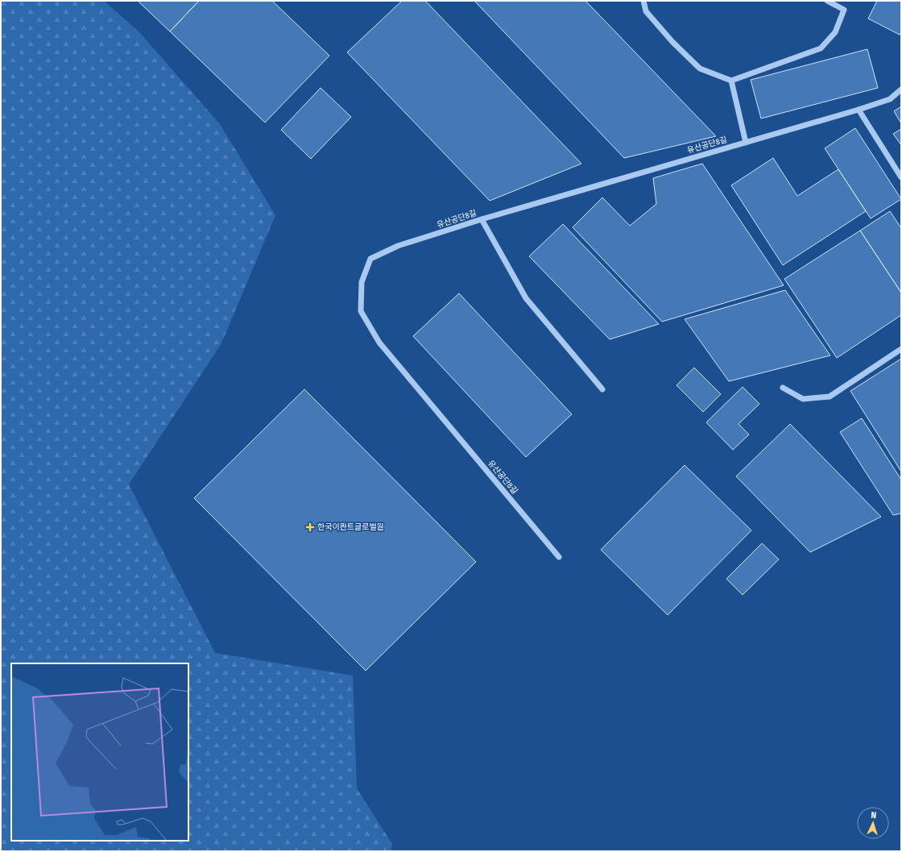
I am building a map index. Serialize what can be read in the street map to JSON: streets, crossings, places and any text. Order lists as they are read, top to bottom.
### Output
{
  "streets": {
    "lane": ["유산공단8길"]
  },
  "places": {
    "health": ["한국이콴트글로벌원"]
  },
  "north": "top"
}
